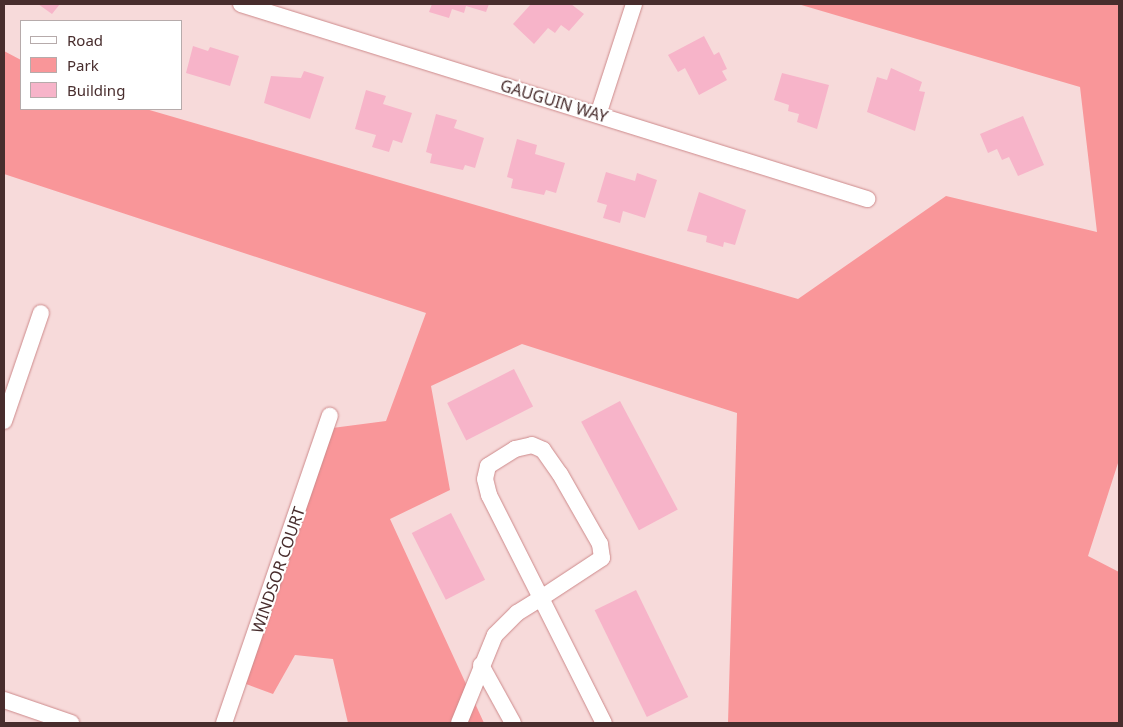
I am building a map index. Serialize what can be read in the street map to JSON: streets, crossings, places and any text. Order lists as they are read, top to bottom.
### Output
{
  "streets": {
    "street": ["GAUGUIN WAY", "WINDSOR COURT"]
  },
  "legend": ["Road", "Park", "Building"]
}
